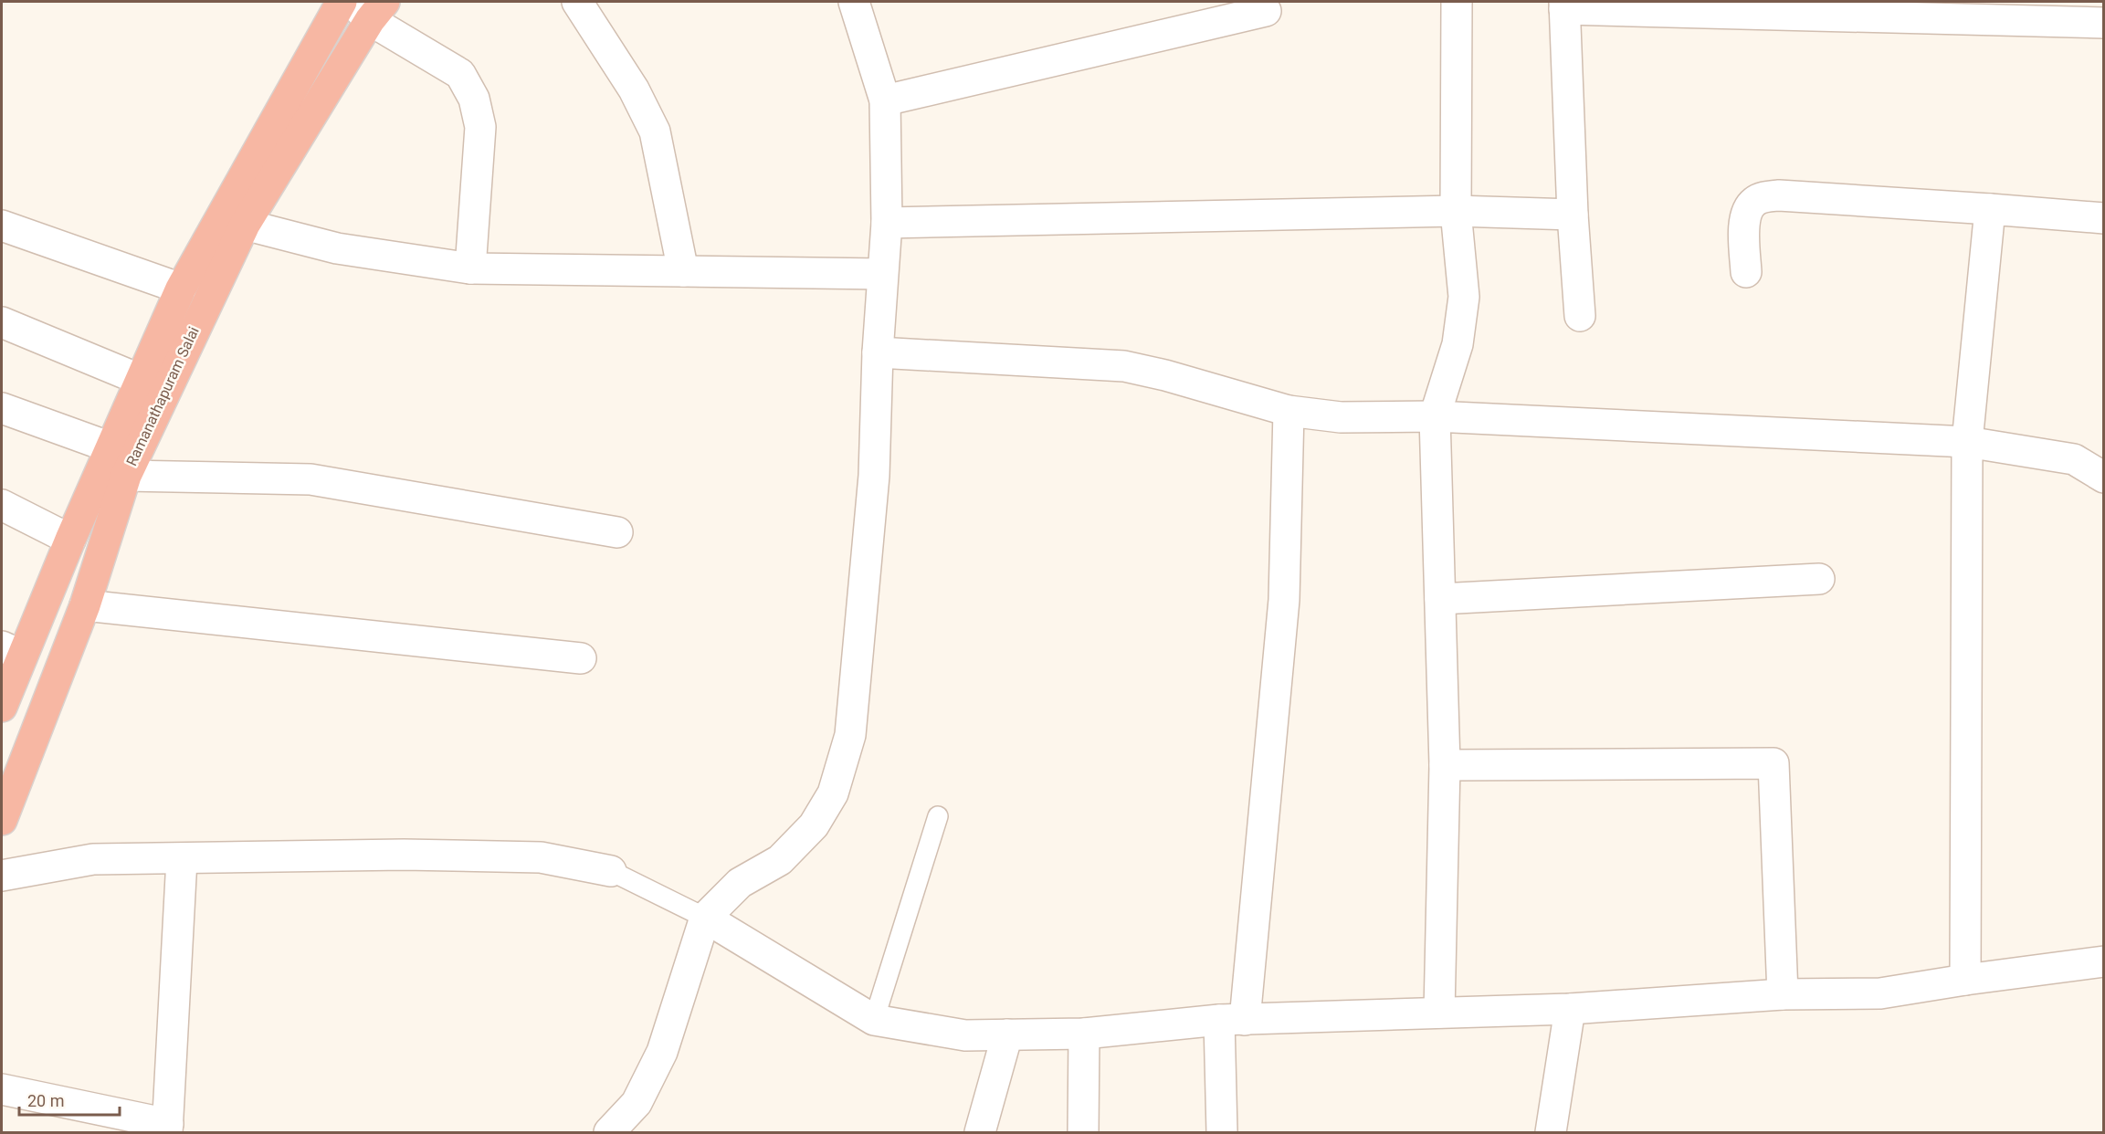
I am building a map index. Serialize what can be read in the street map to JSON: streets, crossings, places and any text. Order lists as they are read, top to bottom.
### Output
{
  "streets": {
    "highway": ["Ramanathapuram Salai"]
  },
  "scale_bar": "20 m"
}
